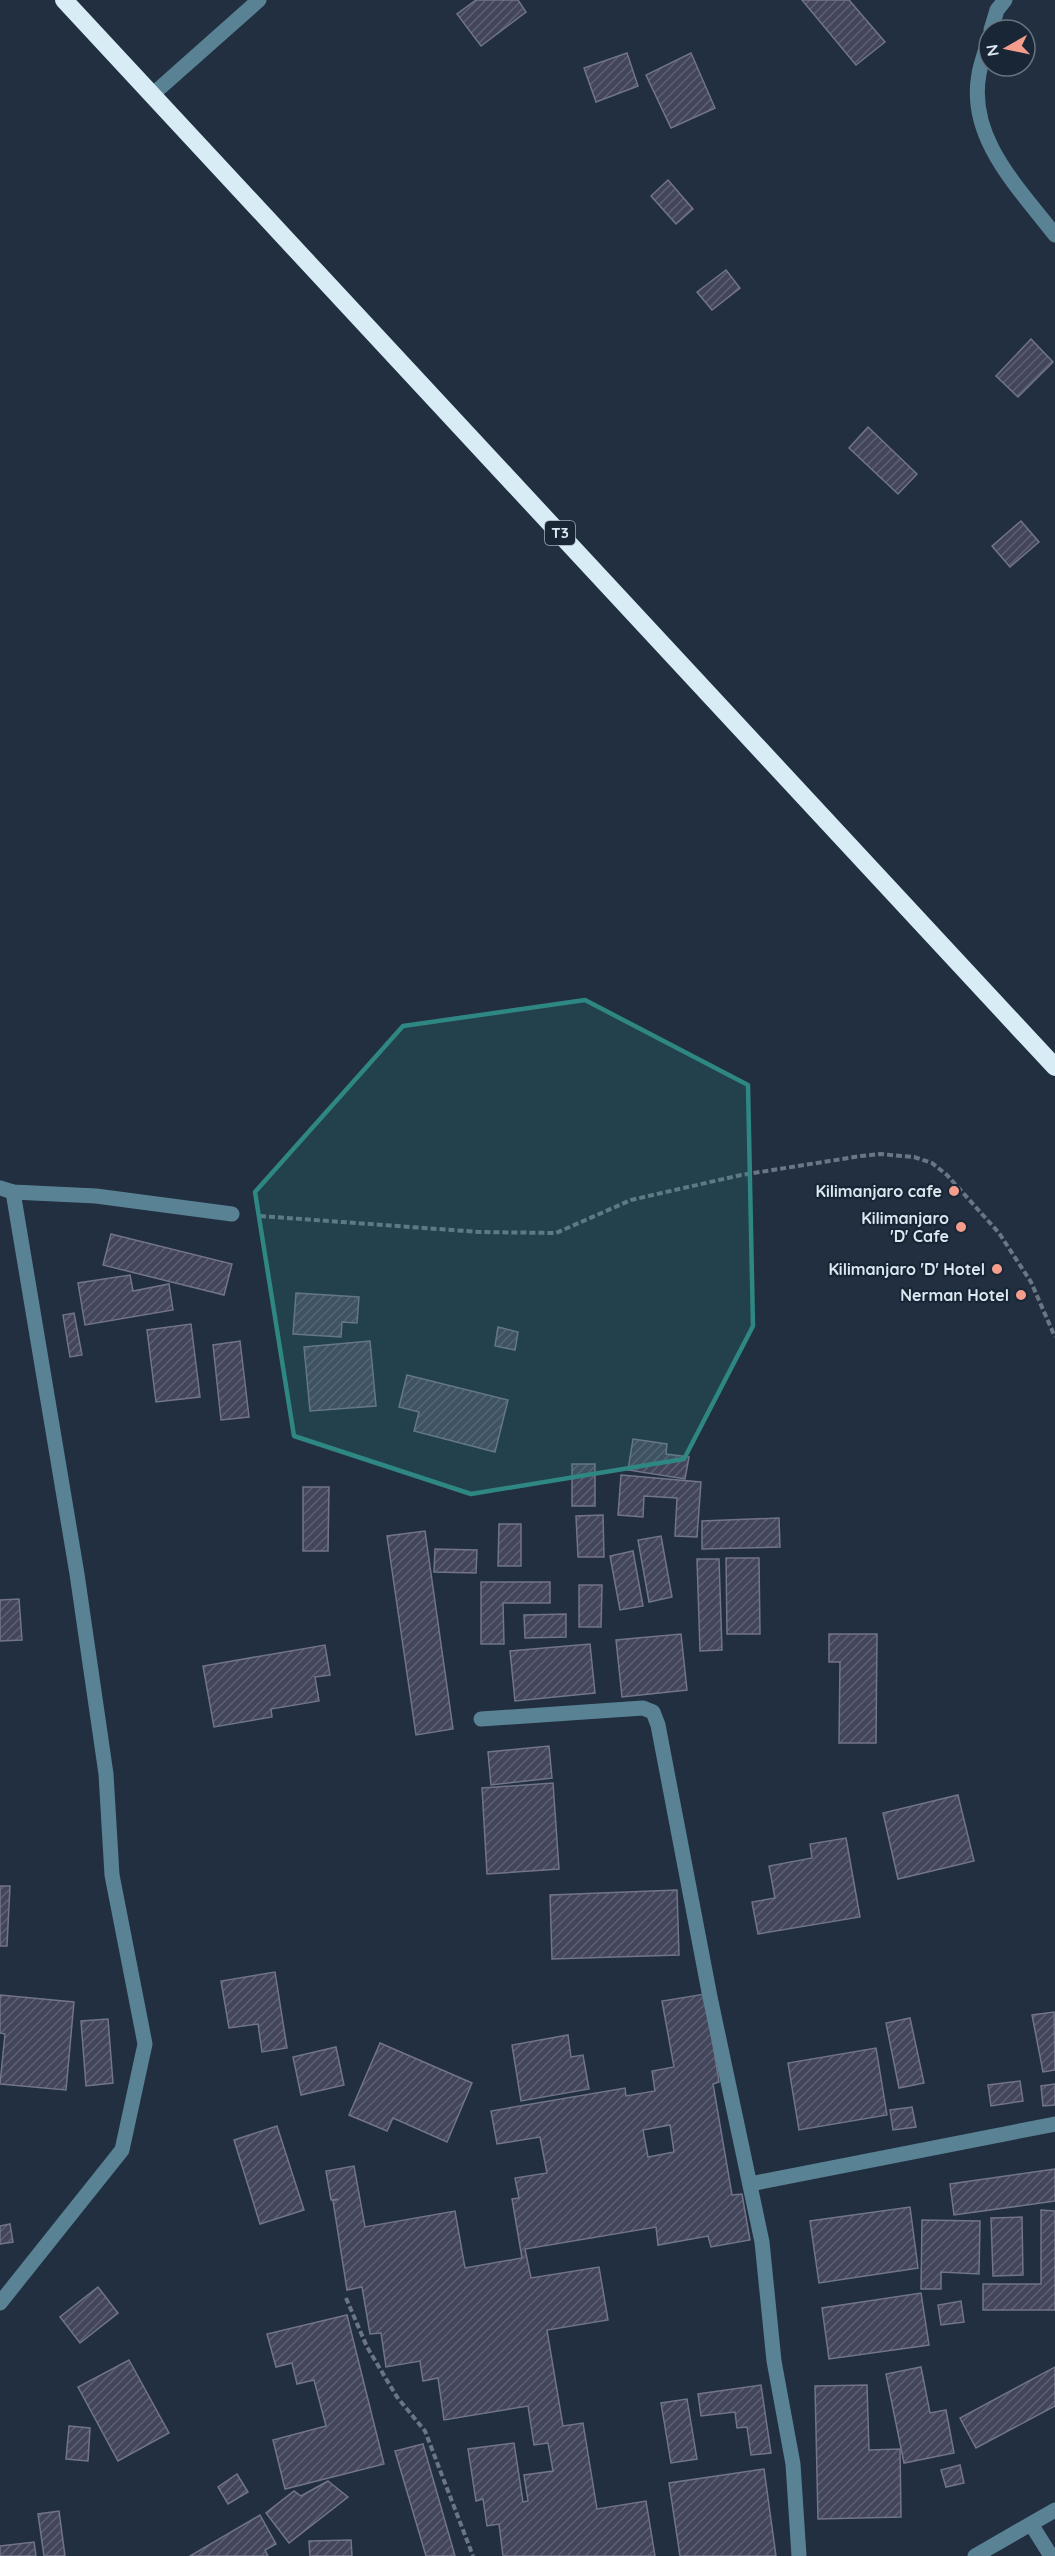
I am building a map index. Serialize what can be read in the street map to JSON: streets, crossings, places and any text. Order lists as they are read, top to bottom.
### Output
{
  "streets": {
    "highway": ["T3"]
  },
  "places": [
    "Kilimanjaro cafe",
    "Kilimanjaro 'D' Cafe",
    "Kilimanjaro 'D' Hotel",
    "Nerman Hotel"
  ],
  "north": "left"
}
